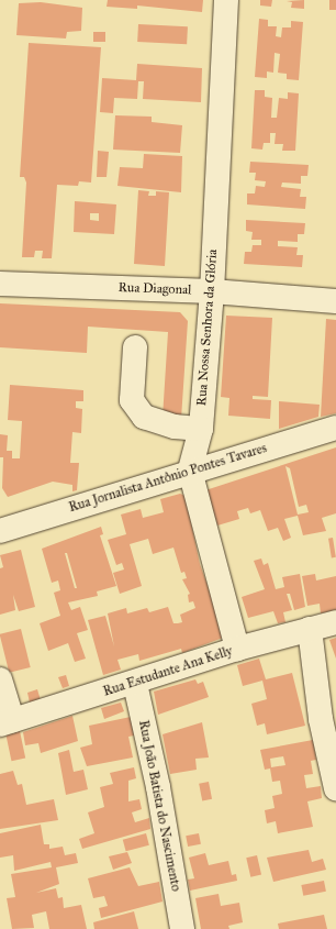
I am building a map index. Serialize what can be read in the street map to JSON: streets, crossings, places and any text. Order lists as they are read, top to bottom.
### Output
{
  "streets": {
    "street": [
      "Rua Diagonal",
      "Rua Nossa Senhora da Glória",
      "Rua Jornalista Antônio Pontes Tavares",
      "Rua Estudante Ana Kelly",
      "Rua João Batista do Nascimento"
    ]
  },
  "crossings": [
    ["Rua Diagonal", "Rua Nossa Senhora da Glória"],
    ["Rua Nossa Senhora da Glória", "Rua Jornalista Antônio Pontes Tavares"],
    ["Rua Nossa Senhora da Glória", "Rua Estudante Ana Kelly"],
    ["Rua Estudante Ana Kelly", "Rua João Batista do Nascimento"]
  ]
}
